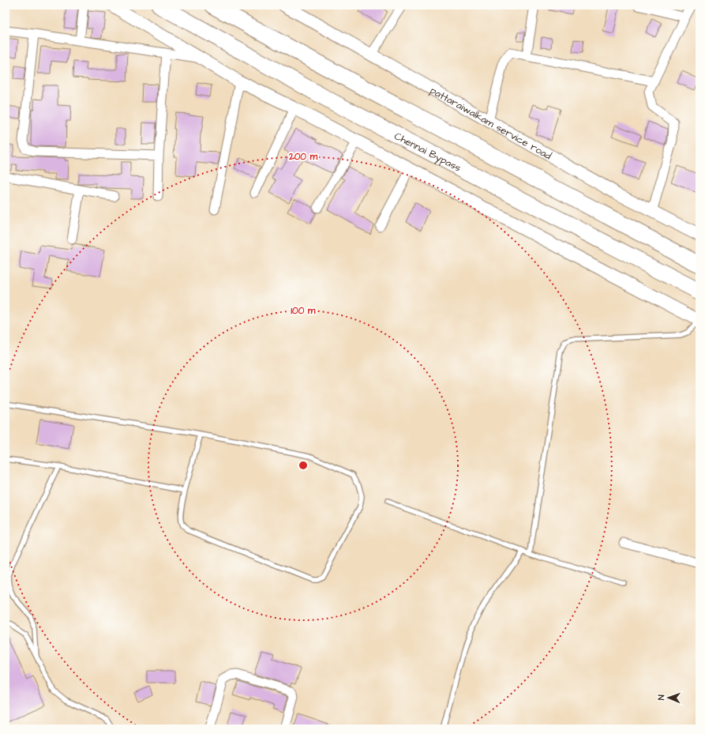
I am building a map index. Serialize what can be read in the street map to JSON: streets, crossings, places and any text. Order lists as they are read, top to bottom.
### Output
{
  "streets": {
    "highway": ["Chennai Bypass"],
    "street": ["pattaraiwalkam service road"]
  },
  "north": "left",
  "rings": ["200 m", "100 m"]
}
